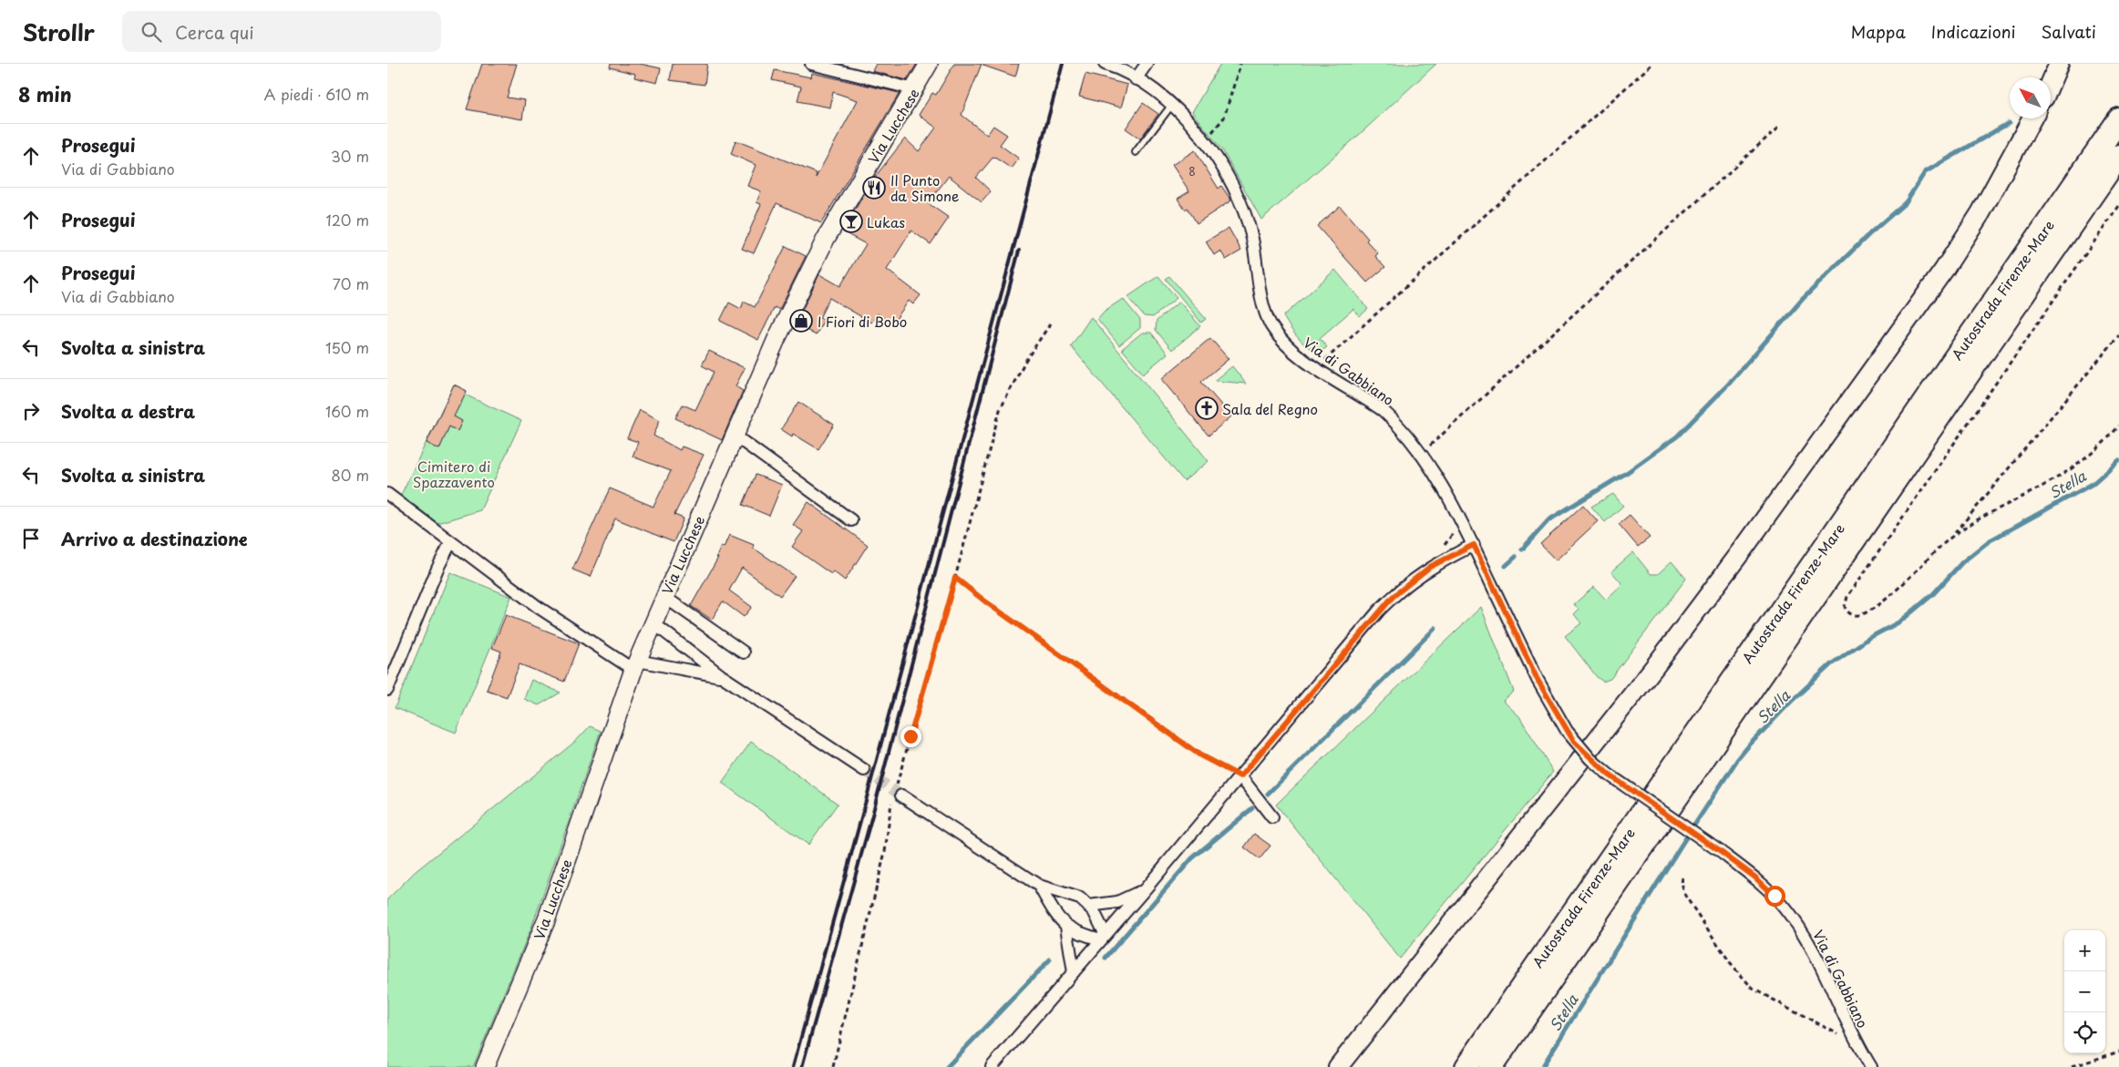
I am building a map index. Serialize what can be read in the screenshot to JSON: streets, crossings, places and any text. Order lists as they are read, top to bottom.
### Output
{
  "streets": {
    "highway": ["Autostrada Firenze-Mare"],
    "street": ["Via Lucchese", "Via di Gabbiano"]
  },
  "water": ["Stella"],
  "parks": ["Cimitero di Spazzavento"],
  "places": {
    "restaurant": ["Il Punto da Simone"],
    "bar": ["Lukas"],
    "shop": ["I Fiori di Bobo"],
    "church": ["Sala del Regno"]
  },
  "house_numbers": ["8"],
  "north": "top left",
  "page": {
    "header": "Strollr",
    "search": "Cerca qui",
    "nav": ["Mappa", "Indicazioni", "Salvati"],
    "heading": ["8 min", "A piedi · 610 m"],
    "list": [
      ["Prosegui", "Via di Gabbiano", "30 m"],
      ["Prosegui", "120 m"],
      ["Prosegui", "Via di Gabbiano", "70 m"],
      ["Svolta a sinistra", "150 m"],
      ["Svolta a destra", "160 m"],
      ["Svolta a sinistra", "80 m"],
      "Arrivo a destinazione"
    ],
    "map_buttons": ["+", "−"]
  }
}
